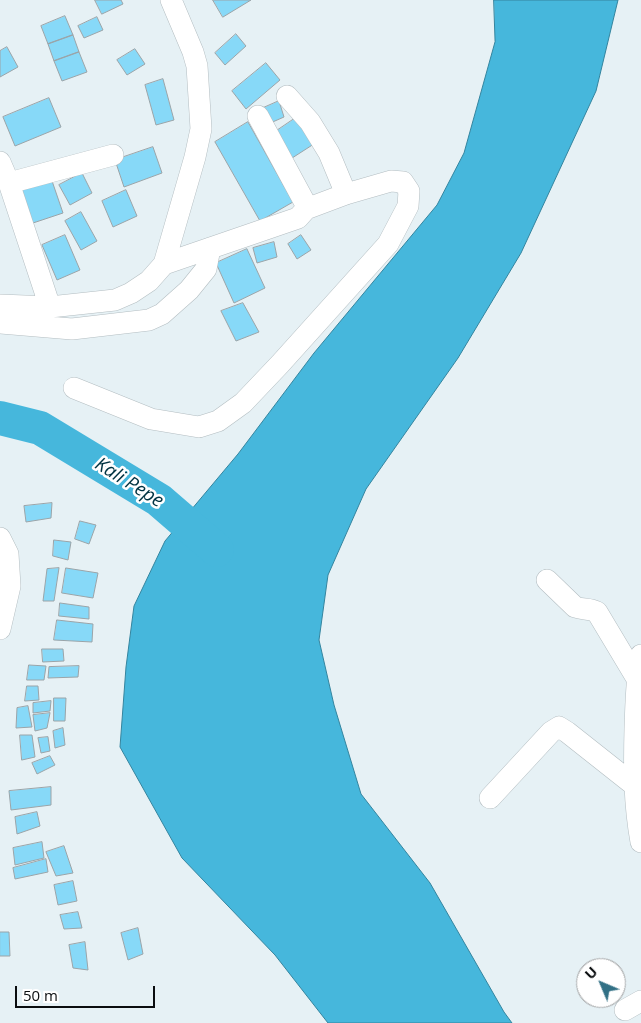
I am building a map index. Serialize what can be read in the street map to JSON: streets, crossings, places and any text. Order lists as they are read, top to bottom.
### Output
{
  "water": ["Kali Pepe"],
  "scale_bar": "50 m",
  "north": "top left"
}
